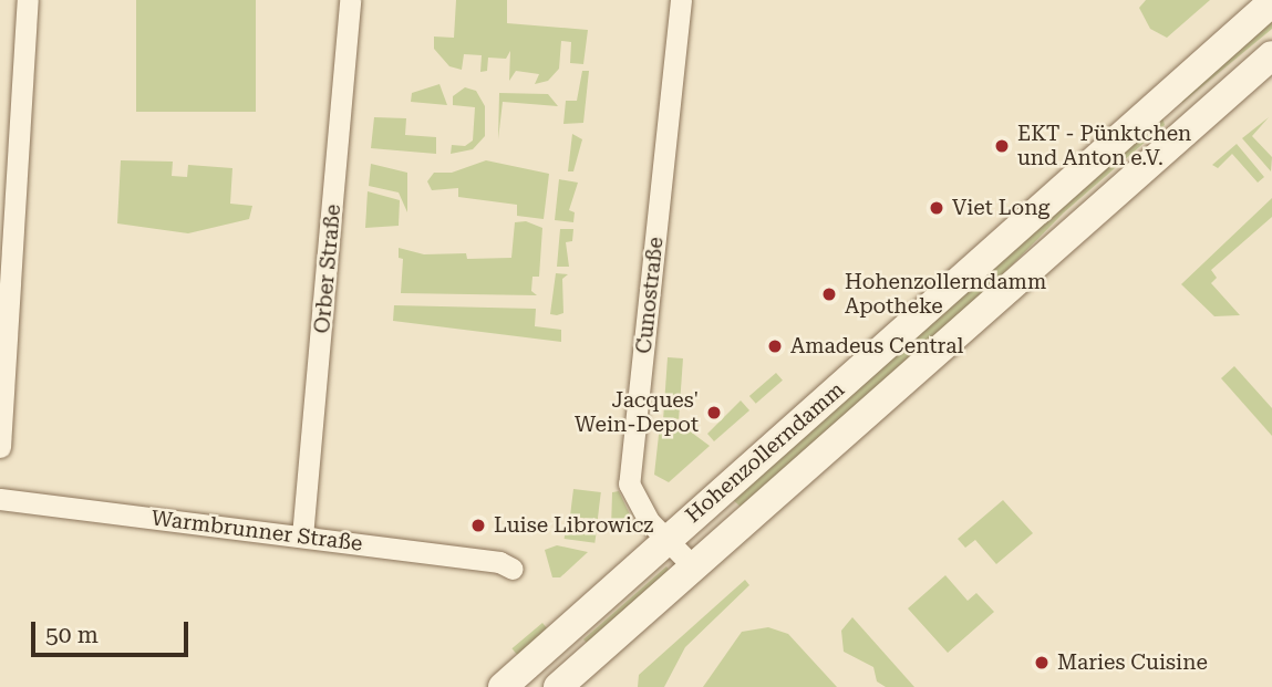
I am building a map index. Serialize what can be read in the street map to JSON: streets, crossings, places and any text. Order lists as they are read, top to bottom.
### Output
{
  "streets": {
    "main road": ["Hohenzollerndamm"],
    "street": ["Orber Straße", "Cunostraße", "Warmbrunner Straße"]
  },
  "crossings": [
    ["Orber Straße", "Warmbrunner Straße"],
    ["Cunostraße", "Hohenzollerndamm"]
  ],
  "places": [
    "EKT - Pünktchen und Anton e.V.",
    "Viet Long",
    "Hohenzollerndamm Apotheke",
    "Amadeus Central",
    "Jacques' Wein-Depot",
    "Luise Librowicz",
    "Maries Cuisine"
  ],
  "scale_bar": "50 m"
}
